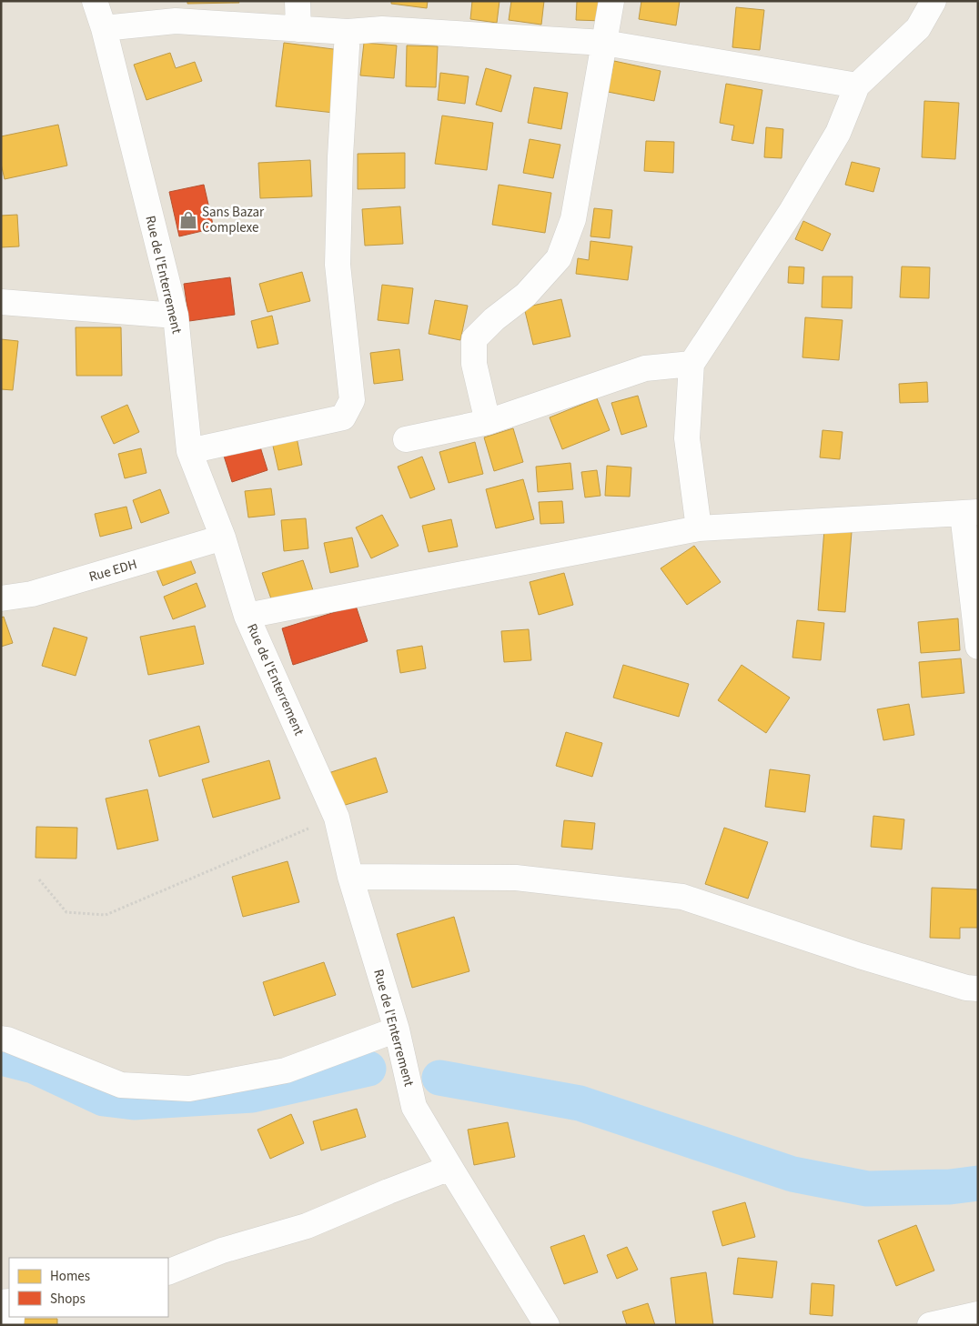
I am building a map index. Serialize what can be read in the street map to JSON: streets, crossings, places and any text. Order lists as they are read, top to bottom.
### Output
{
  "streets": {
    "street": ["Rue de l'Enterrement", "Rue EDH"]
  },
  "crossings": [
    ["Rue de l'Enterrement", "Rue EDH"]
  ],
  "places": {
    "shop": ["Sans Bazar Complexe"]
  },
  "legend": ["Homes", "Shops"]
}
